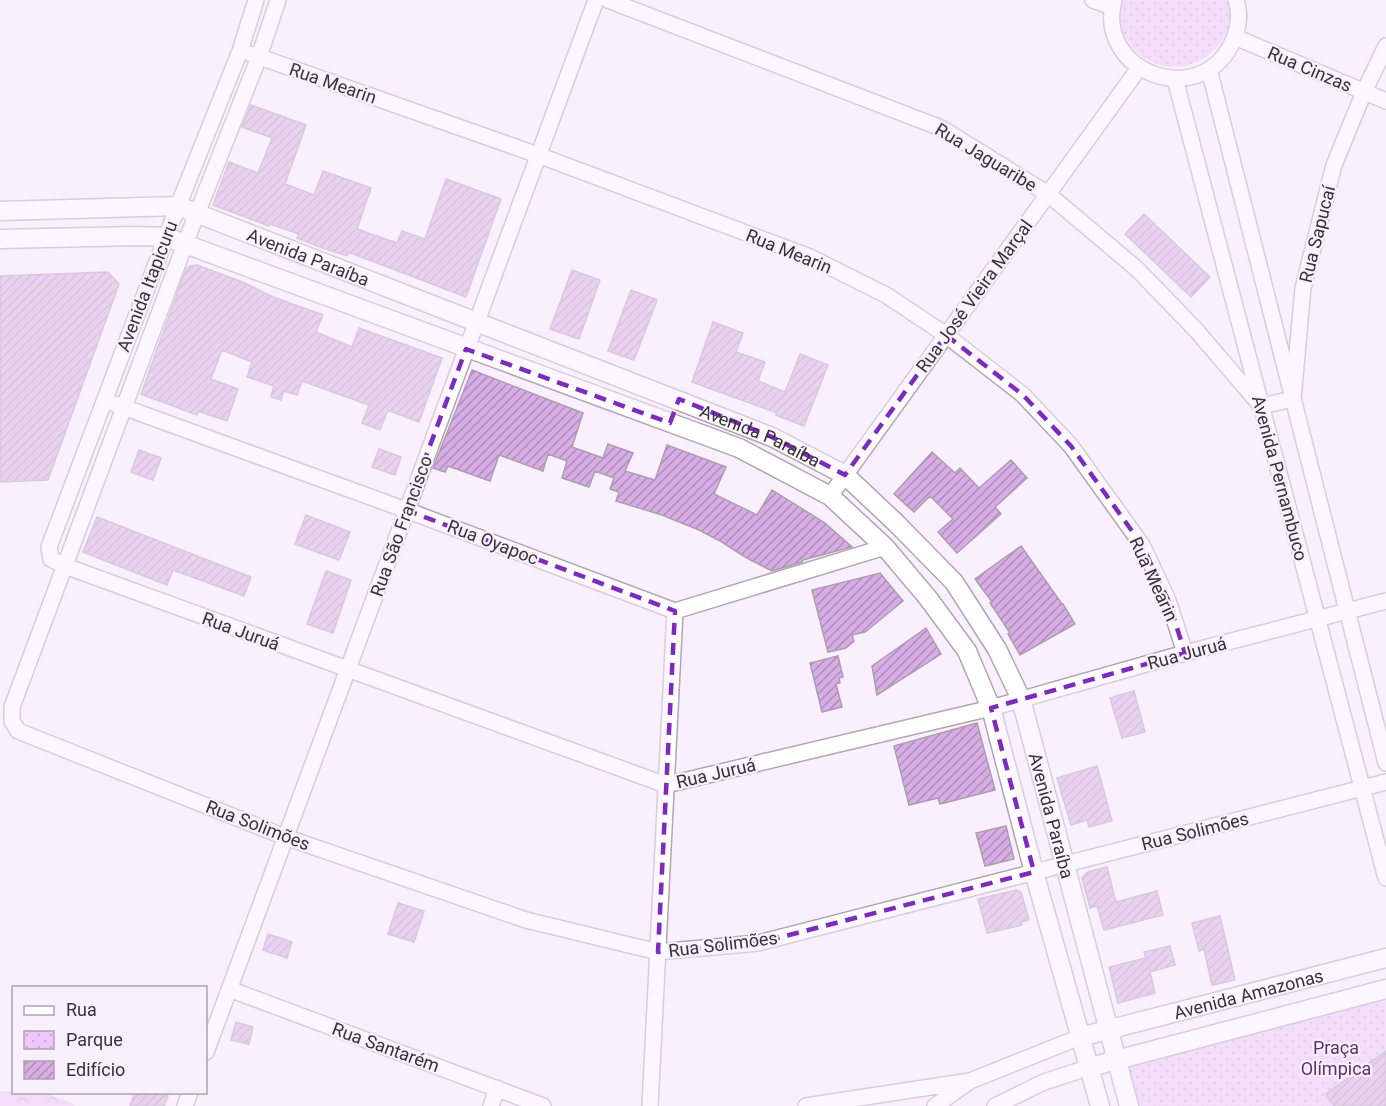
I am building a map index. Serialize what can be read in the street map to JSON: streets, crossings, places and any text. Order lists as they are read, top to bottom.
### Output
{
  "streets": {
    "main road": ["Avenida Paraíba", "Avenida Amazonas"],
    "street": [
      "Rua Cinzas",
      "Rua Mearin",
      "Rua Jaguaribe",
      "Rua Sapucaí",
      "Avenida Itapicuru",
      "Rua José Vieira Marçal",
      "Avenida Pernambuco",
      "Rua São Francisco",
      "Rua Oyapoc",
      "Rua Juruá",
      "Rua Solimões",
      "Rua Santarém"
    ]
  },
  "crossings": [
    ["Rua Cinzas", "Rua Sapucaí"],
    ["Rua Mearin", "Avenida Itapicuru"],
    ["Rua Mearin", "Rua José Vieira Marçal"],
    ["Rua Mearin", "Rua São Francisco"],
    ["Rua Mearin", "Rua Juruá"],
    ["Rua Jaguaribe", "Rua José Vieira Marçal"],
    ["Rua Jaguaribe", "Avenida Pernambuco"],
    ["Rua Sapucaí", "Avenida Pernambuco"],
    ["Avenida Paraíba", "Avenida Itapicuru"],
    ["Avenida Paraíba", "Rua José Vieira Marçal"],
    ["Avenida Paraíba", "Rua São Francisco"],
    ["Avenida Paraíba", "Rua Juruá"],
    ["Avenida Paraíba", "Rua Solimões"],
    ["Avenida Paraíba", "Avenida Amazonas"],
    ["Avenida Itapicuru", "Rua Oyapoc"],
    ["Avenida Itapicuru", "Rua Juruá"],
    ["Avenida Itapicuru", "Rua Solimões"],
    ["Avenida Pernambuco", "Rua Juruá"],
    ["Avenida Pernambuco", "Rua Solimões"],
    ["Rua São Francisco", "Rua Oyapoc"],
    ["Rua São Francisco", "Rua Juruá"],
    ["Rua São Francisco", "Rua Solimões"],
    ["Rua São Francisco", "Rua Santarém"]
  ],
  "parks": ["Praça Olímpica"],
  "legend": ["Rua", "Parque", "Edifício"]
}
